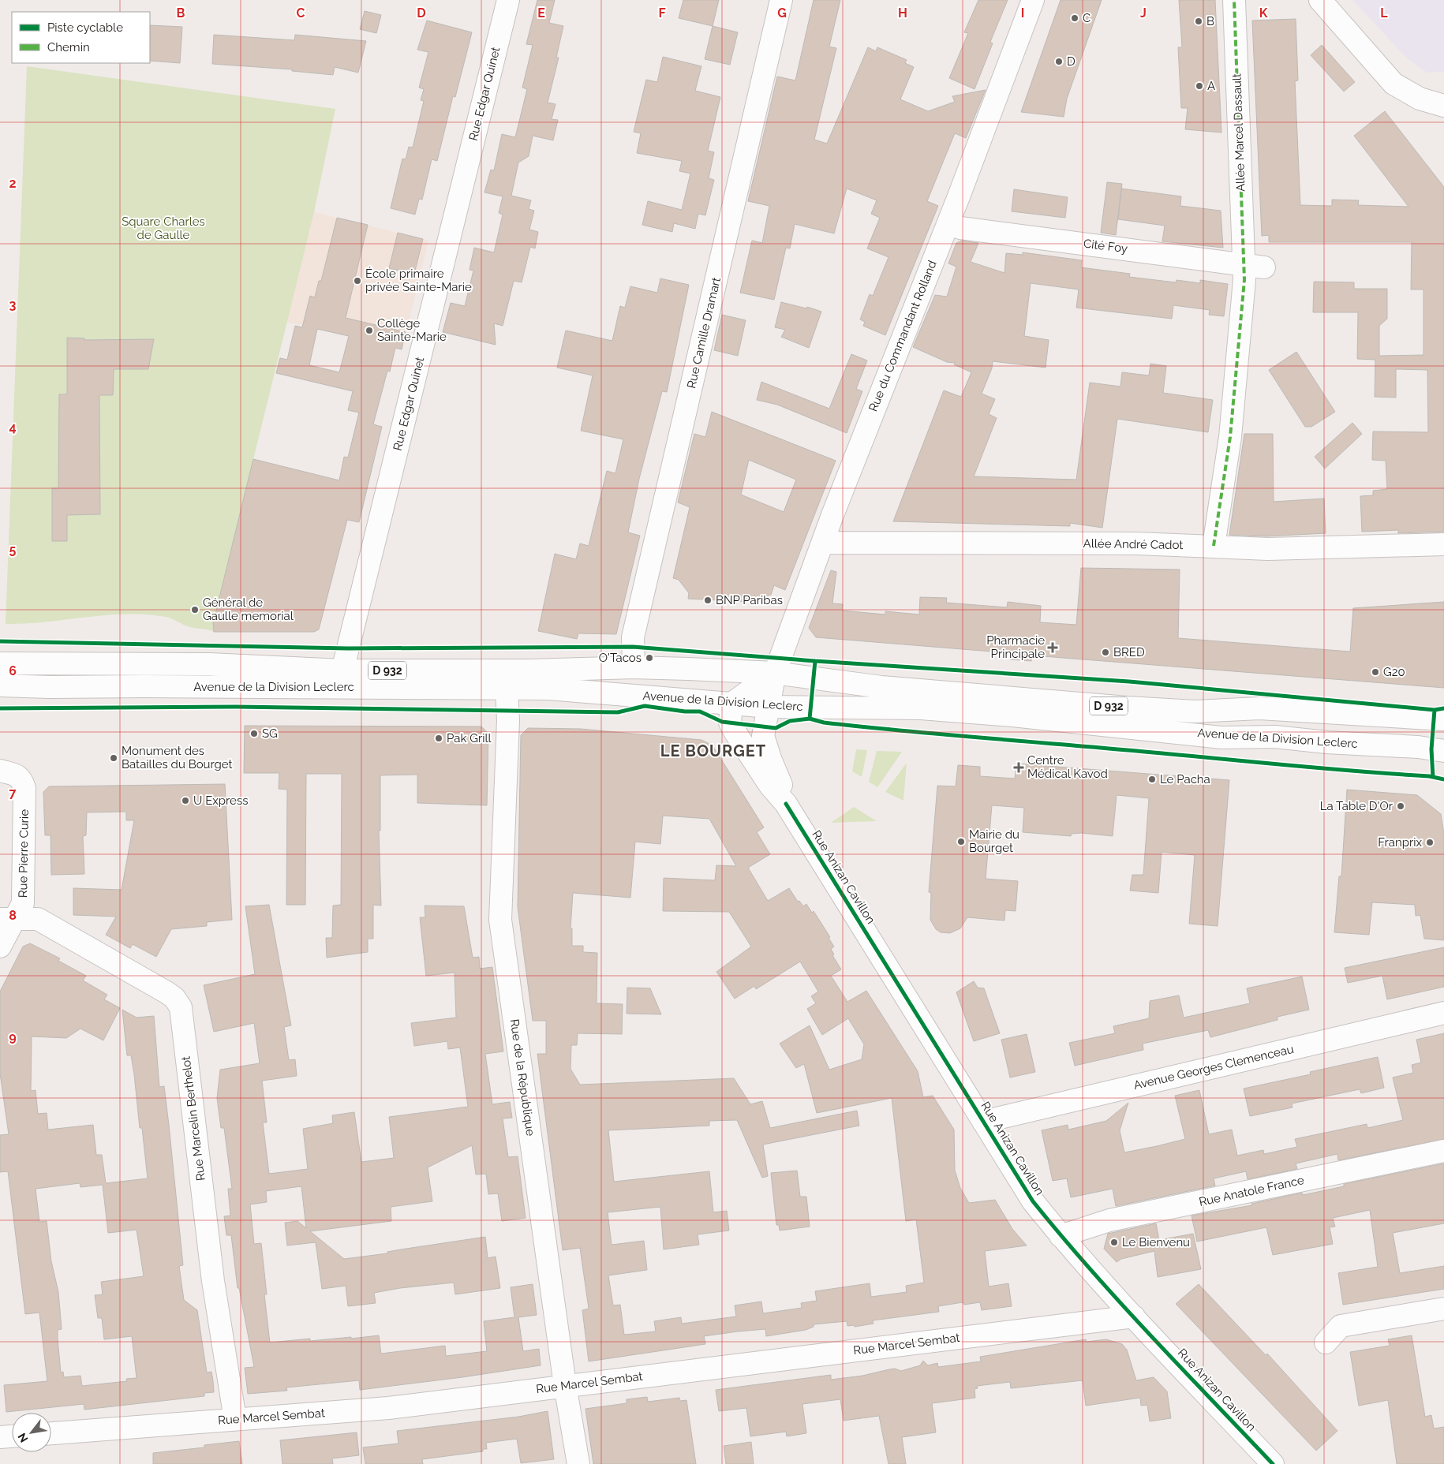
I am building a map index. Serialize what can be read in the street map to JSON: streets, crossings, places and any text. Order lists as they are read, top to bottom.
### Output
{
  "streets": {
    "street": [
      "Rue Edgar Quinet",
      "Allée Marcel Dassault",
      "Cité Foy",
      "Rue Camille Dramart",
      "Rue du Commandant Rolland",
      "Allée André Cadot",
      "D 932",
      "Avenue de la Division Leclerc",
      "Rue Pierre Curie",
      "Rue Anizan Cavillon",
      "Avenue Georges Clemenceau",
      "Rue de la République",
      "Rue Marcelin Berthelot",
      "Rue Anatole France",
      "Rue Marcel Sembat"
    ]
  },
  "crossings": [
    ["Rue Edgar Quinet", "Avenue de la Division Leclerc"],
    ["Allée Marcel Dassault", "Cité Foy"],
    ["Allée Marcel Dassault", "Allée André Cadot"],
    ["Cité Foy", "Rue du Commandant Rolland"],
    ["Rue Camille Dramart", "Avenue de la Division Leclerc"],
    ["Rue du Commandant Rolland", "Allée André Cadot"],
    ["Rue du Commandant Rolland", "Avenue de la Division Leclerc"],
    ["Rue du Commandant Rolland", "Rue Anizan Cavillon"],
    ["Avenue de la Division Leclerc", "Rue Anizan Cavillon"],
    ["Avenue de la Division Leclerc", "Rue de la République"],
    ["Rue Pierre Curie", "Rue Marcelin Berthelot"],
    ["Rue Anizan Cavillon", "Avenue Georges Clemenceau"],
    ["Rue Anizan Cavillon", "Rue Anatole France"],
    ["Rue Anizan Cavillon", "Rue Marcel Sembat"],
    ["Rue de la République", "Rue Marcel Sembat"],
    ["Rue Marcelin Berthelot", "Rue Marcel Sembat"]
  ],
  "districts": ["LE BOURGET"],
  "parks": ["Square Charles de Gaulle"],
  "places": {
    "other": [
      "C",
      "B",
      "D",
      "A",
      "École primaire privée Sainte-Marie",
      "Collège Sainte-Marie",
      "BNP Paribas",
      "Général de Gaulle memorial",
      "BRED",
      "O'Tacos",
      "G20",
      "SG",
      "Pak Grill",
      "Monument des Batailles du Bourget",
      "Le Pacha",
      "U Express",
      "La Table D'Or",
      "Mairie du Bourget",
      "Franprix",
      "Le Bienvenu"
    ],
    "health": ["Pharmacie Principale", "Centre Médical Kavod"]
  },
  "legend": ["Piste cyclable", "Chemin"],
  "north": "bottom left",
  "grid": {
    "columns": [
      "B",
      "C",
      "D",
      "E",
      "F",
      "G",
      "H",
      "I",
      "J",
      "K",
      "L"
    ],
    "rows": [
      "2",
      "3",
      "4",
      "5",
      "6",
      "7",
      "8",
      "9"
    ]
  }
}
